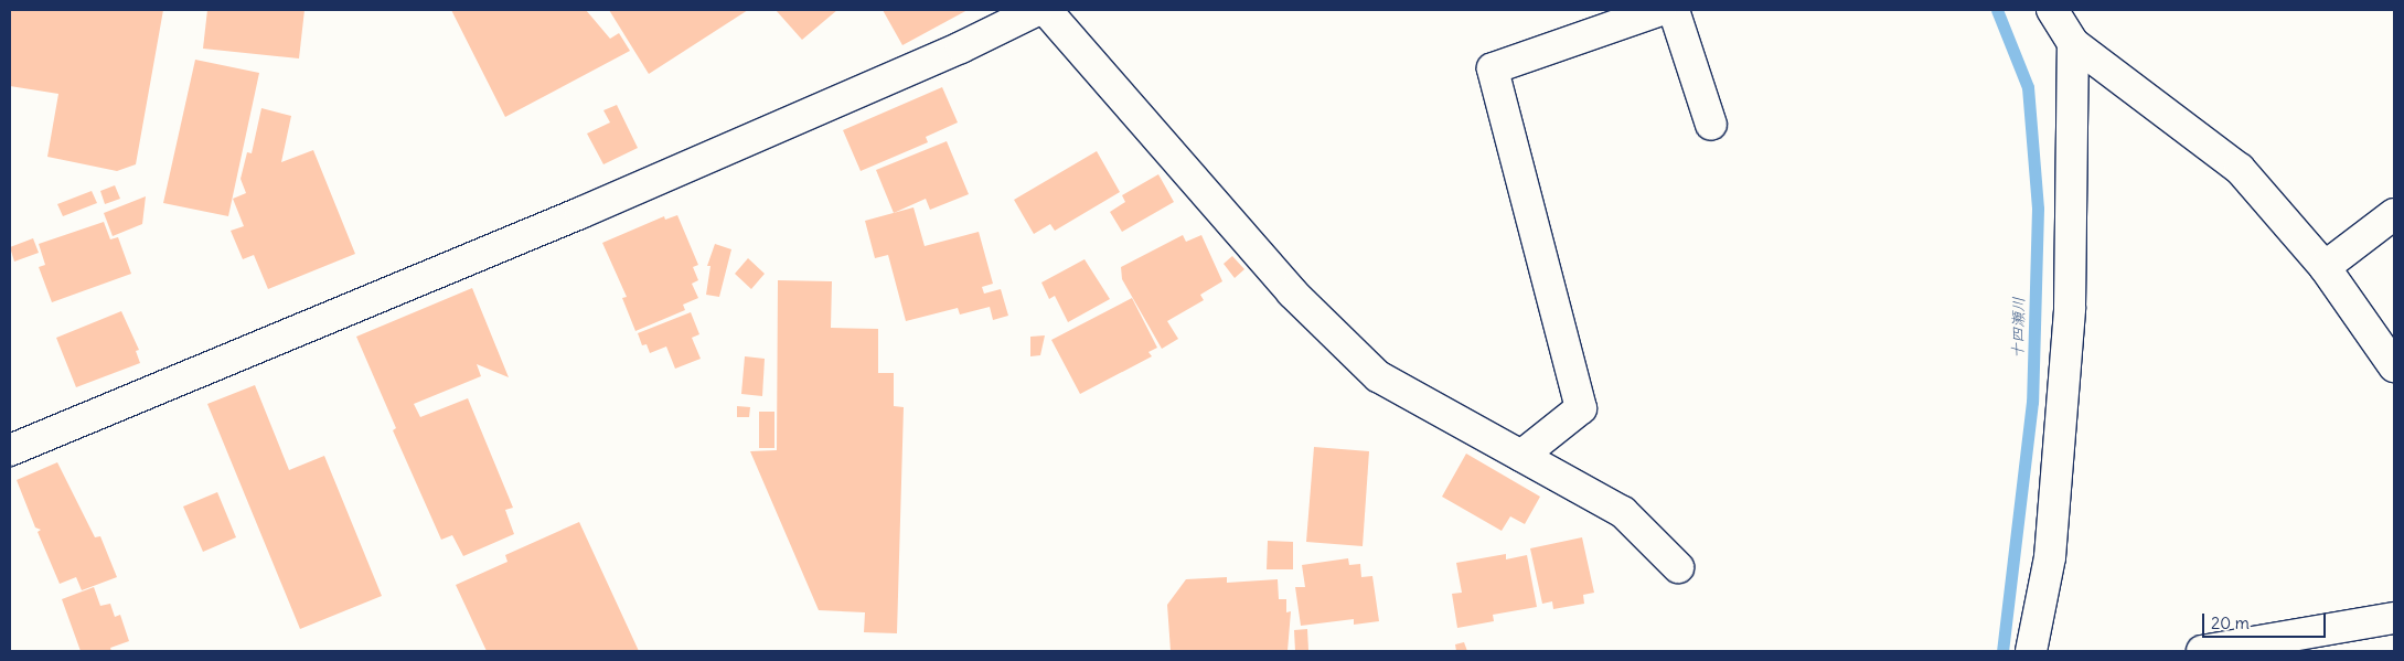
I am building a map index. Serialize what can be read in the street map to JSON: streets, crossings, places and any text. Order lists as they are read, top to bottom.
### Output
{
  "water": ["十四瀬川"],
  "scale_bar": "20 m"
}
